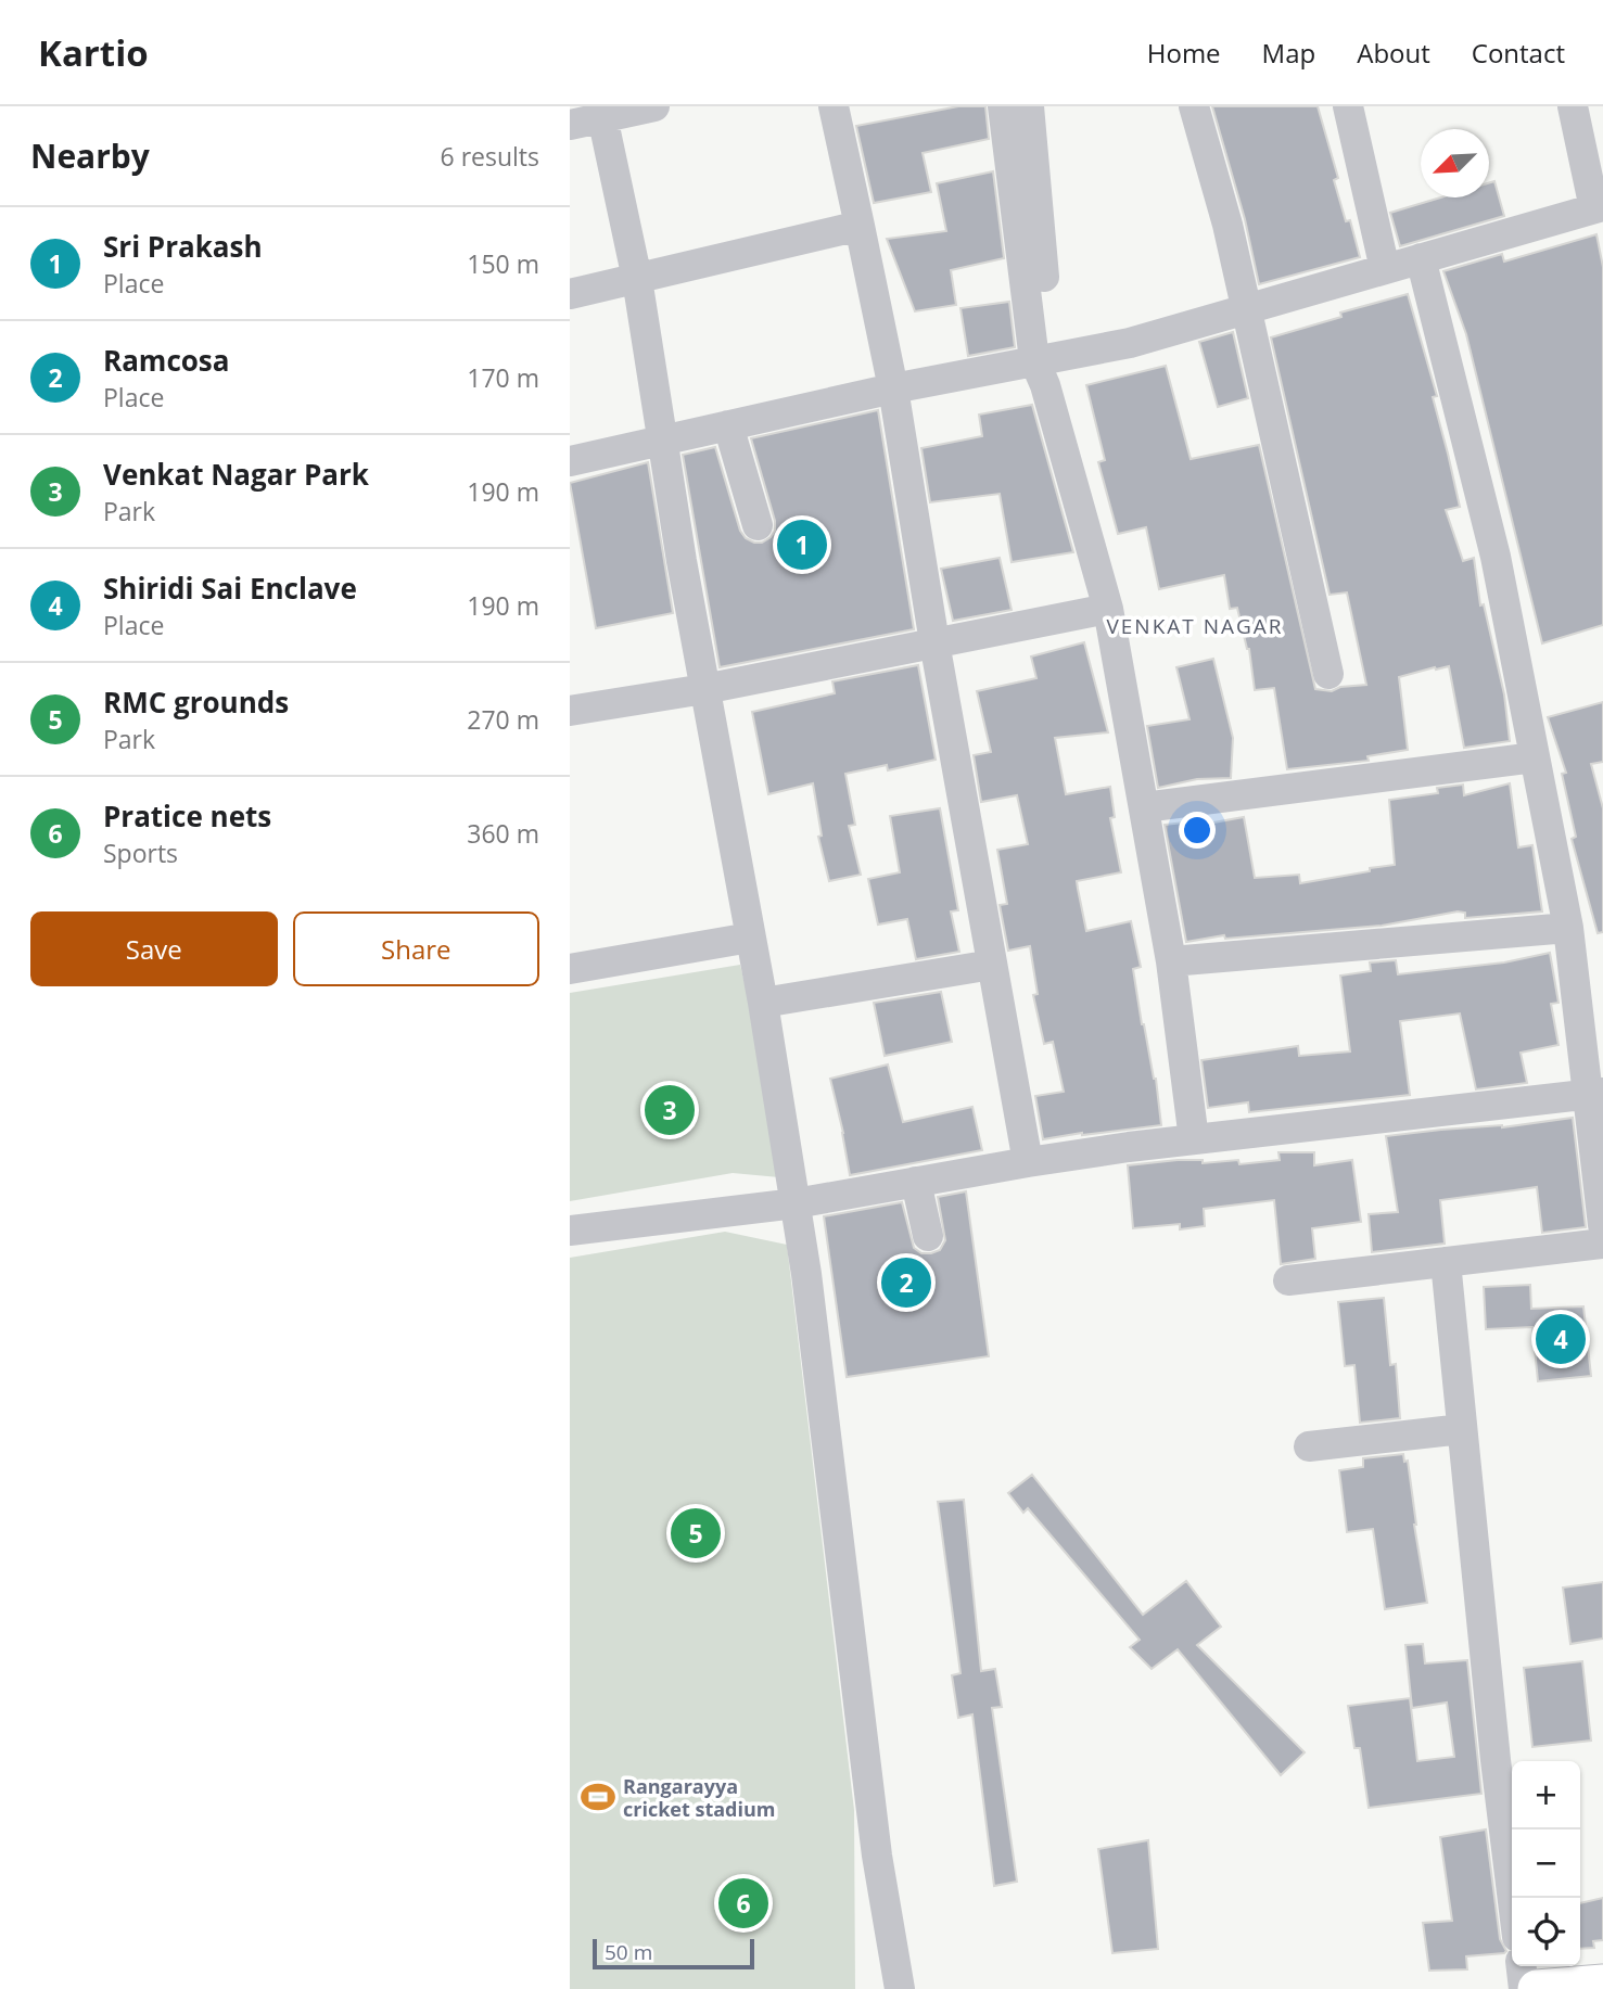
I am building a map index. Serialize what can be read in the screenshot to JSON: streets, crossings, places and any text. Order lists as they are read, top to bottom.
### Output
{
  "districts": ["VENKAT NAGAR"],
  "places": {
    "sports": ["Rangarayya cricket stadium"]
  },
  "scale_bar": "50 m",
  "north": "bottom left",
  "page": {
    "header": "Kartio",
    "nav": [
      "Home",
      "Map",
      "About",
      "Contact"
    ],
    "heading": ["Nearby", "6 results"],
    "list": [
      {
        "mark": "1",
        "name": "Sri Prakash",
        "note": "Place",
        "value": "150 m"
      },
      {
        "mark": "2",
        "name": "Ramcosa",
        "note": "Place",
        "value": "170 m"
      },
      {
        "mark": "3",
        "name": "Venkat Nagar Park",
        "note": "Park",
        "value": "190 m"
      },
      {
        "mark": "4",
        "name": "Shiridi Sai Enclave",
        "note": "Place",
        "value": "190 m"
      },
      {
        "mark": "5",
        "name": "RMC grounds",
        "note": "Park",
        "value": "270 m"
      },
      {
        "mark": "6",
        "name": "Pratice nets",
        "note": "Sports",
        "value": "360 m"
      }
    ],
    "pins": [
      "1",
      "3",
      "2",
      "4",
      "5",
      "6"
    ],
    "buttons": ["Save", "Share"],
    "map_buttons": ["+", "−"],
    "scale": "50 m"
  }
}
